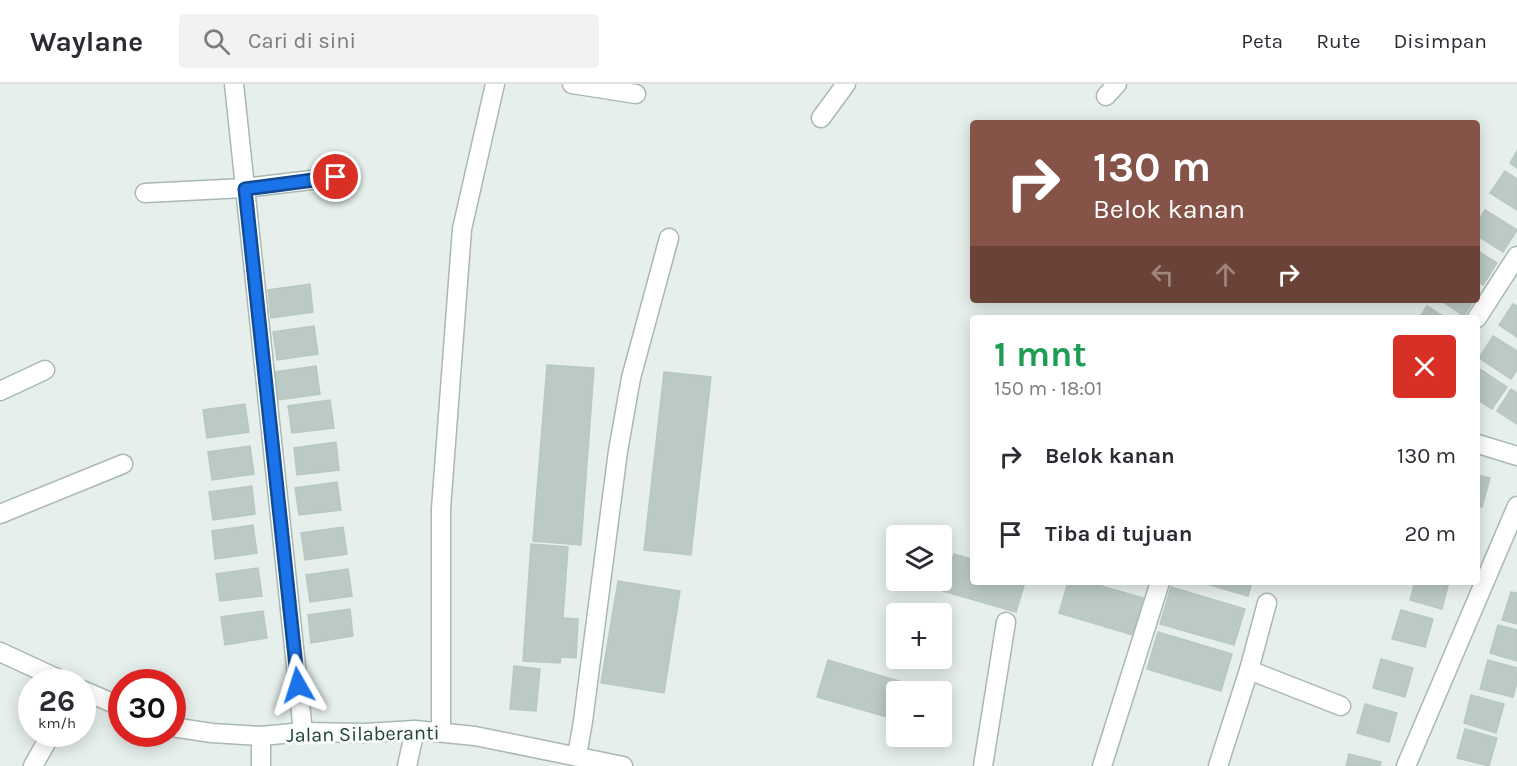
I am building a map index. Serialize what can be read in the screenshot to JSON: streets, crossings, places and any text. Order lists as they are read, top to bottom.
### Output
{
  "streets": {
    "street": ["Jalan Silaberanti"]
  },
  "page": {
    "header": "Waylane",
    "search": "Cari di sini",
    "nav": ["Peta", "Rute", "Disimpan"],
    "turn": ["130 m", "Belok kanan"],
    "heading": ["1 mnt", "150 m · 18:01"],
    "list": [
      {
        "name": "Belok kanan",
        "value": "130 m"
      },
      {
        "name": "Tiba di tujuan",
        "value": "20 m"
      }
    ],
    "map_buttons": ["+", "−"],
    "speed": "26 km/h",
    "limit": "30"
  }
}
